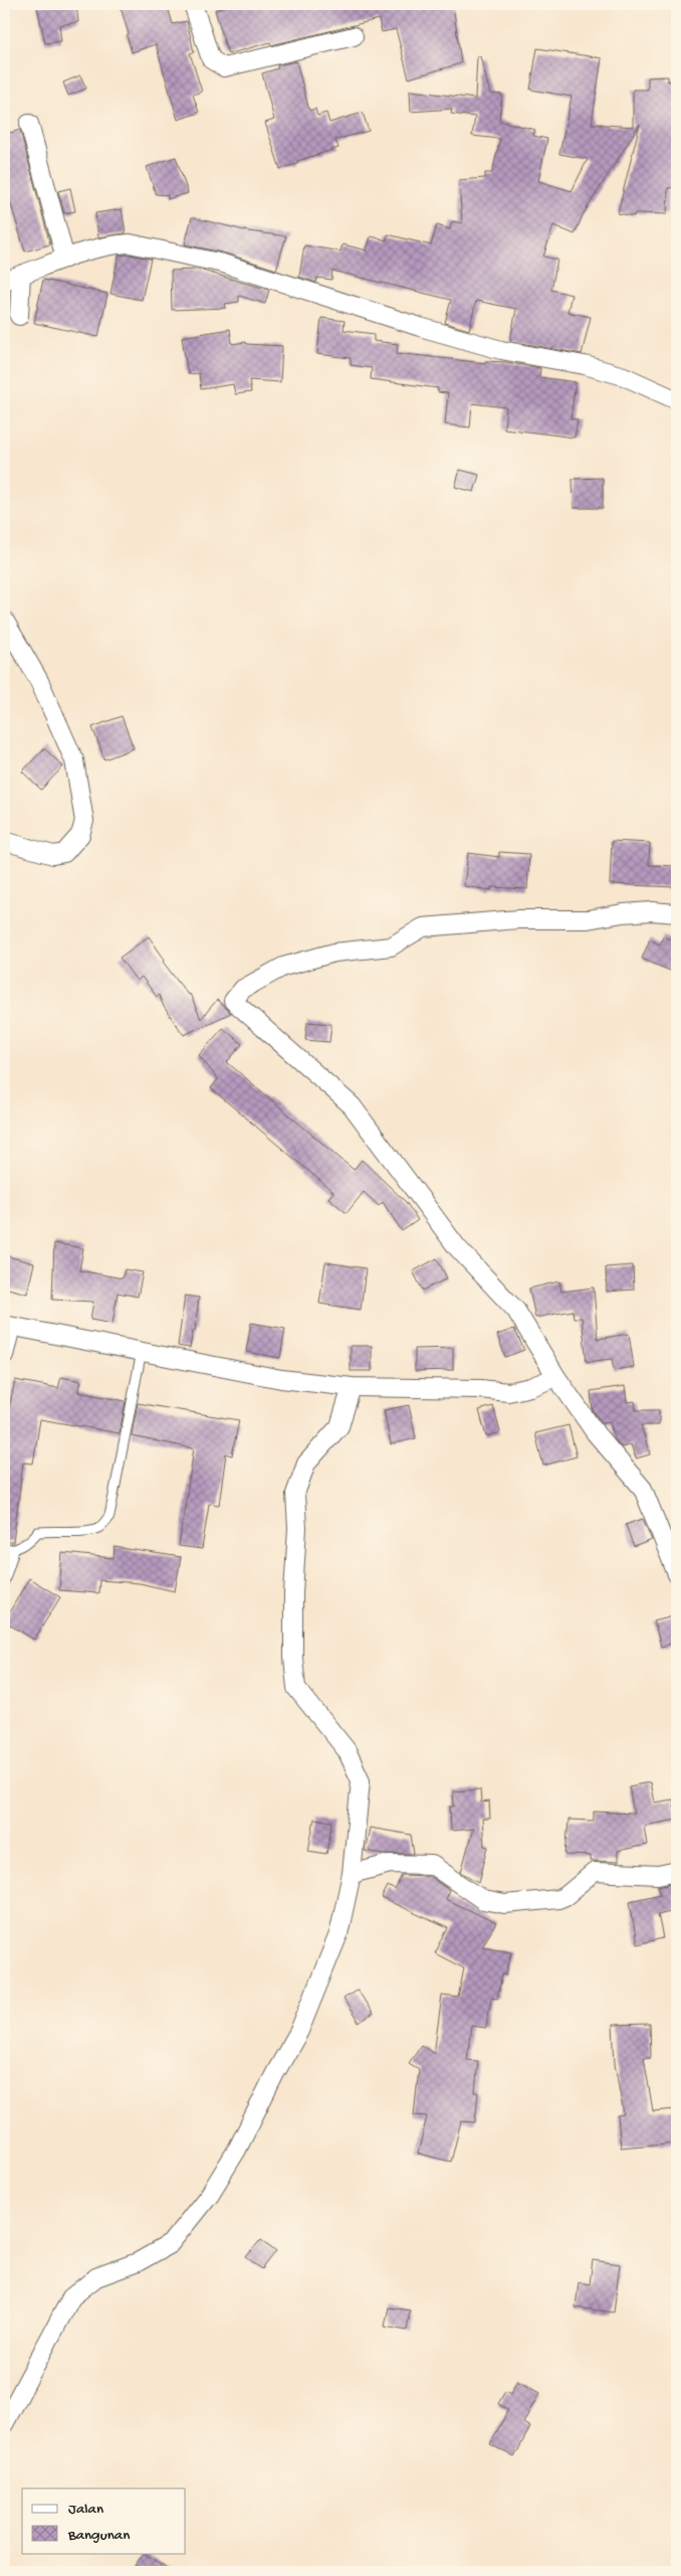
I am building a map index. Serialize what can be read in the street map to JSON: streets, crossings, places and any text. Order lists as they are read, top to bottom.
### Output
{
  "legend": ["Jalan", "Bangunan"]
}
